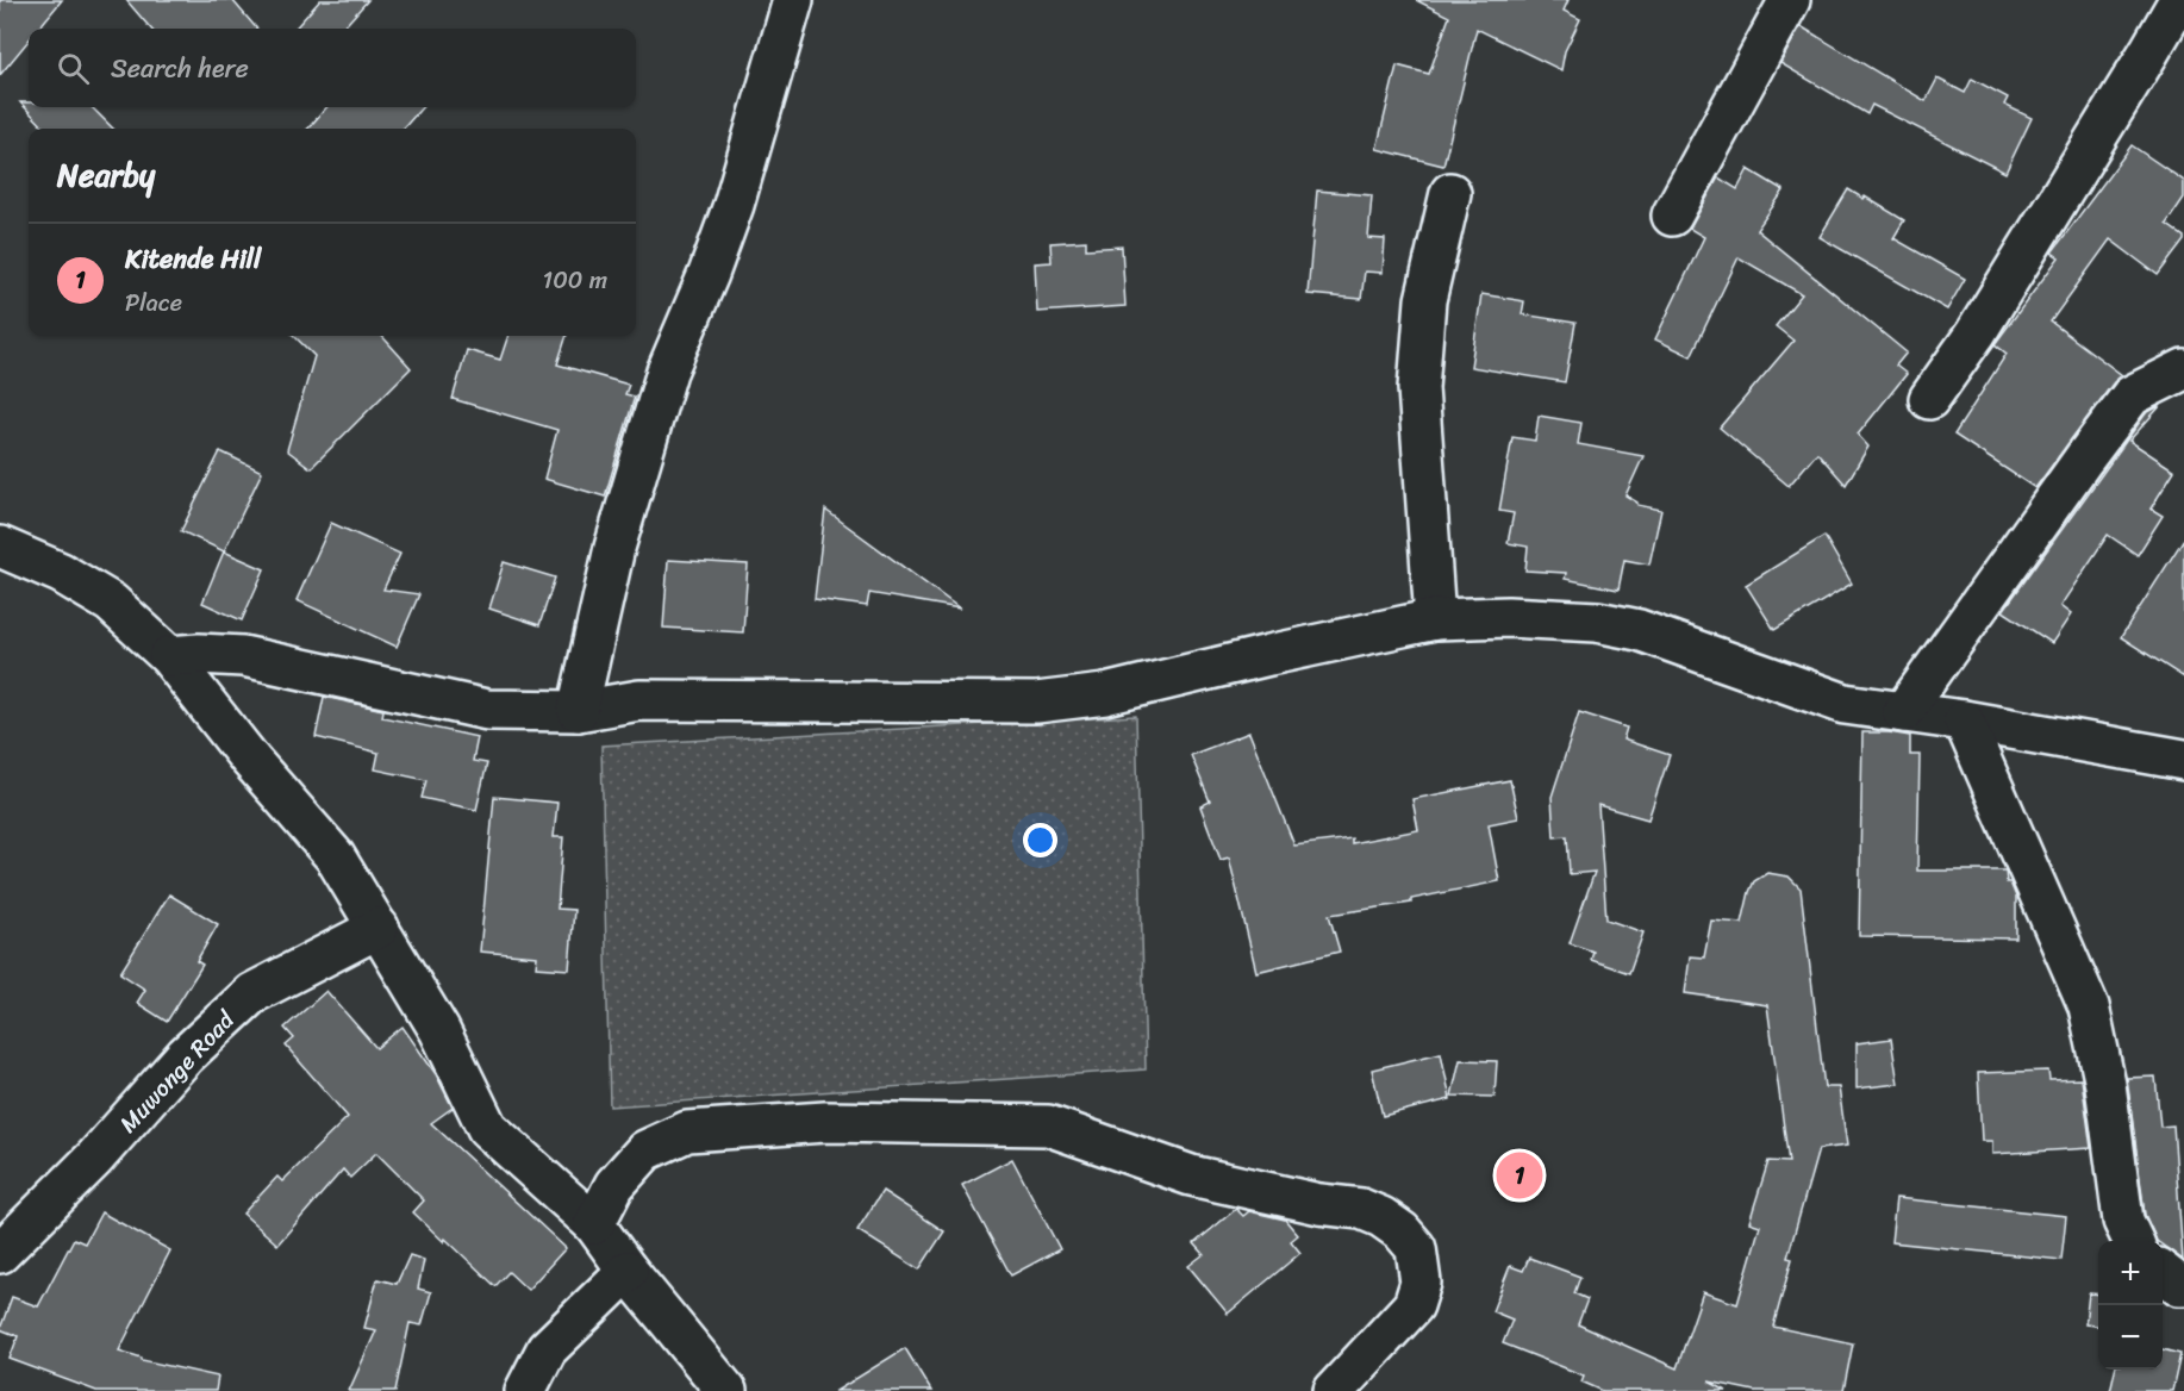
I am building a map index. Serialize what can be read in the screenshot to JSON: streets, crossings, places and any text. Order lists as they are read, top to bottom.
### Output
{
  "streets": {
    "street": ["Muwonge Road"]
  },
  "page": {
    "search": "Search here",
    "heading": "Nearby",
    "list": [
      {
        "mark": "1",
        "name": "Kitende Hill",
        "note": "Place",
        "value": "100 m"
      }
    ],
    "pins": "1",
    "map_buttons": ["+", "−"]
  }
}
